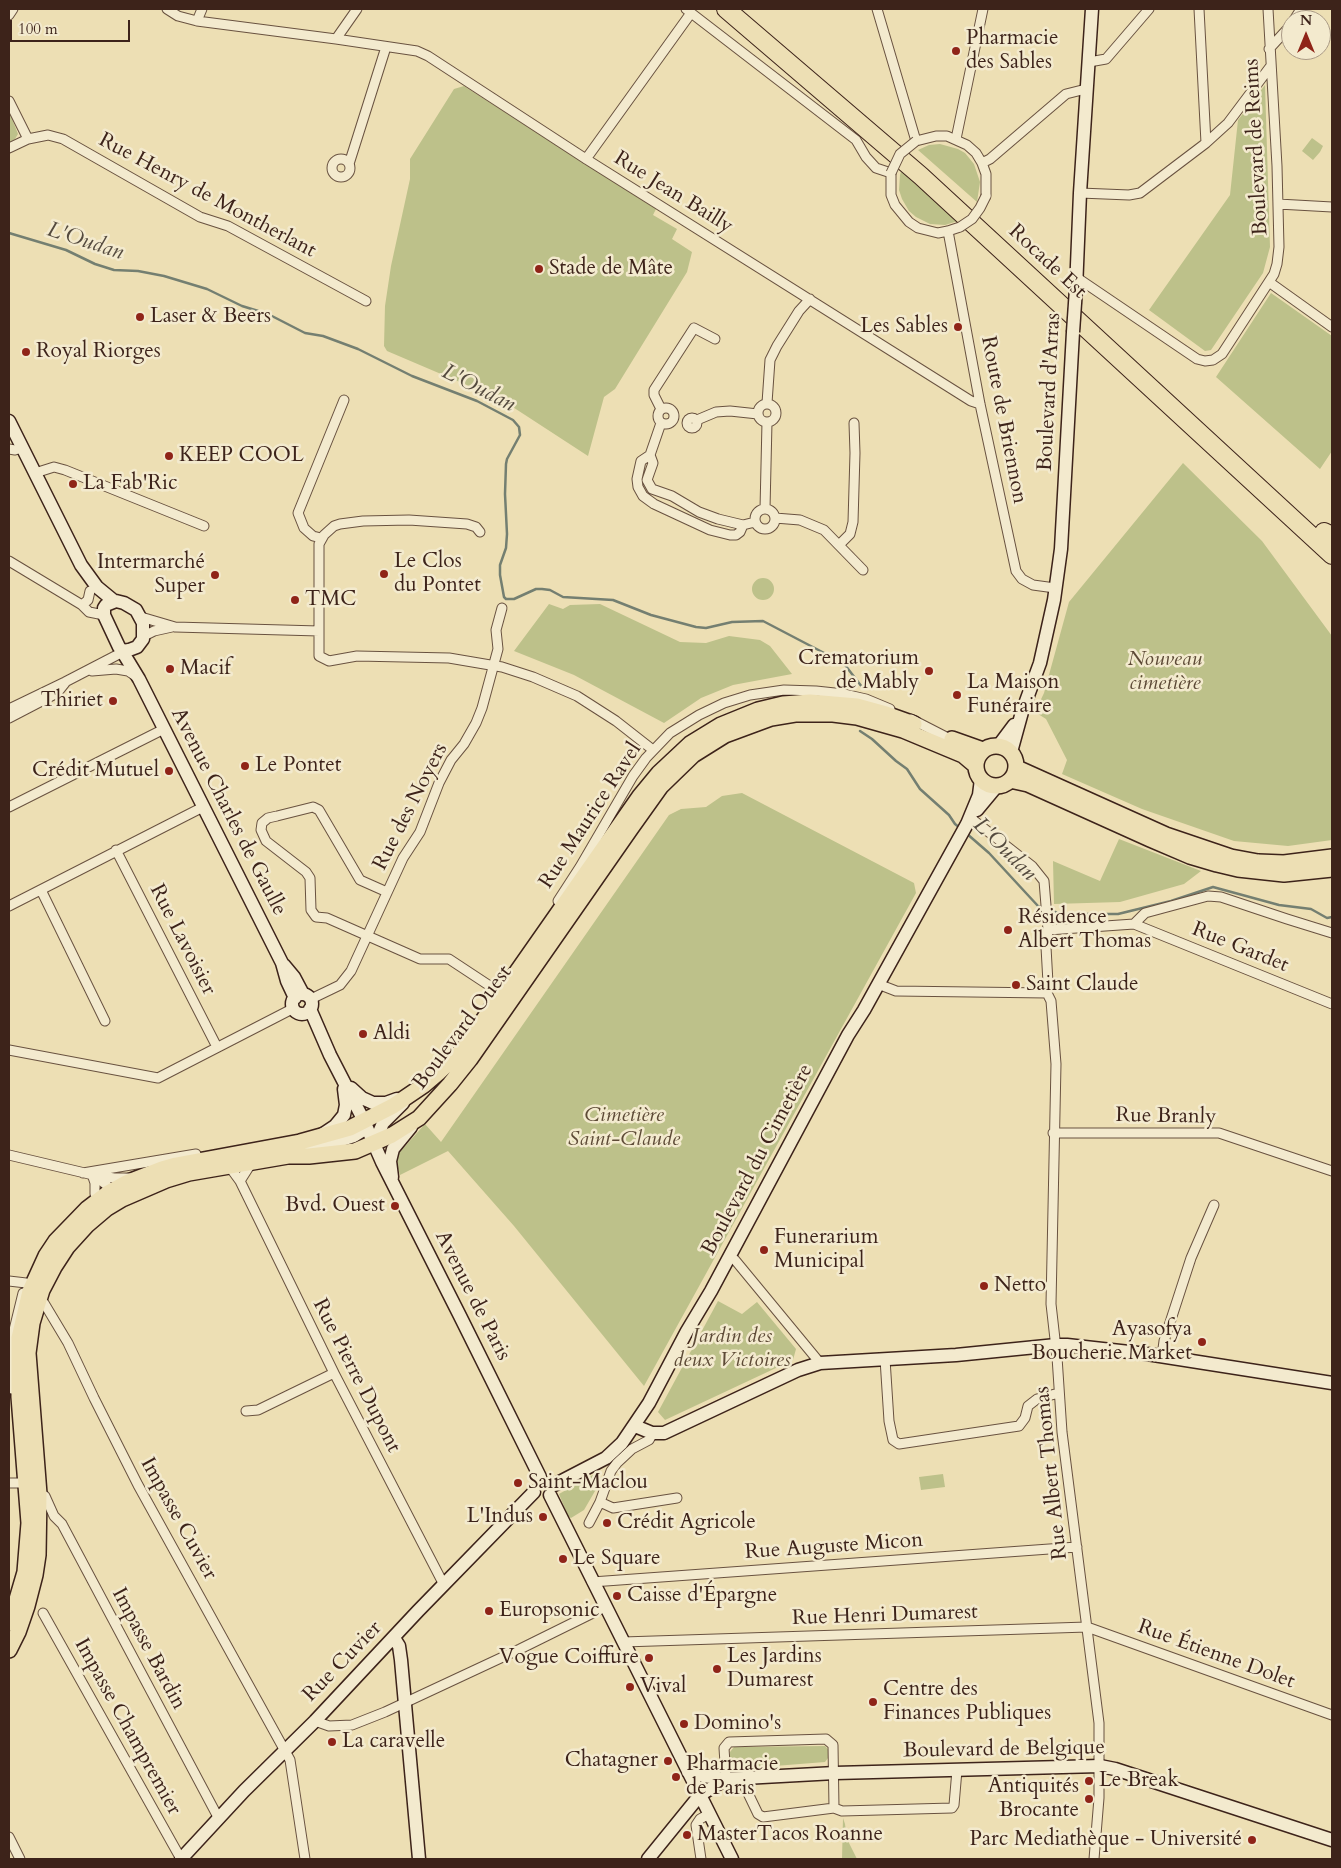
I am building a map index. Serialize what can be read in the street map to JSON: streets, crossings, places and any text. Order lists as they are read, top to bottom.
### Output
{
  "streets": {
    "highway": ["Rocade Est"],
    "main road": [
      "Boulevard d'Arras",
      "Avenue Charles de Gaulle",
      "Boulevard Ouest",
      "Boulevard du Cimetière",
      "Avenue de Paris",
      "Rue Cuvier",
      "Boulevard de Belgique"
    ],
    "street": [
      "Boulevard de Reims",
      "Rue Jean Bailly",
      "Rue Henry de Montherlant",
      "Route de Briennon",
      "Rue des Noyers",
      "Rue Maurice Ravel",
      "Rue Lavoisier",
      "Rue Gardet",
      "Rue Branly",
      "Rue Pierre Dupont",
      "Rue Albert Thomas",
      "Impasse Cuvier",
      "Rue Auguste Micon",
      "Rue Henri Dumarest",
      "Impasse Bardin",
      "Rue Étienne Dolet",
      "Impasse Champremier"
    ]
  },
  "crossings": [
    ["Boulevard de Reims", "Boulevard d'Arras"],
    ["Rue Jean Bailly", "Route de Briennon"],
    ["Boulevard d'Arras", "Route de Briennon"],
    ["Boulevard d'Arras", "Boulevard Ouest"],
    ["Boulevard d'Arras", "Boulevard du Cimetière"],
    ["Rue des Noyers", "Avenue Charles de Gaulle"],
    ["Rue des Noyers", "Rue Lavoisier"],
    ["Avenue Charles de Gaulle", "Boulevard Ouest"],
    ["Avenue Charles de Gaulle", "Avenue de Paris"],
    ["Rue Maurice Ravel", "Boulevard Ouest"],
    ["Boulevard Ouest", "Boulevard du Cimetière"],
    ["Boulevard Ouest", "Avenue de Paris"],
    ["Boulevard Ouest", "Rue Pierre Dupont"],
    ["Rue Branly", "Rue Albert Thomas"],
    ["Boulevard du Cimetière", "Avenue de Paris"],
    ["Boulevard du Cimetière", "Rue Albert Thomas"],
    ["Boulevard du Cimetière", "Rue Cuvier"],
    ["Avenue de Paris", "Rue Cuvier"],
    ["Rue Pierre Dupont", "Rue Cuvier"],
    ["Rue Albert Thomas", "Rue Auguste Micon"],
    ["Rue Albert Thomas", "Rue Henri Dumarest"],
    ["Rue Albert Thomas", "Rue Étienne Dolet"],
    ["Rue Albert Thomas", "Boulevard de Belgique"],
    ["Impasse Cuvier", "Rue Cuvier"],
    ["Rue Henri Dumarest", "Rue Étienne Dolet"],
    ["Impasse Bardin", "Rue Cuvier"],
    ["Rue Cuvier", "Impasse Champremier"]
  ],
  "water": ["L'Oudan"],
  "parks": ["Nouveau cimetière", "Cimetière Saint-Claude", "Jardin des deux Victoires"],
  "places": [
    "Pharmacie des Sables",
    "Stade de Mâte",
    "Laser & Beers",
    "Les Sables",
    "Royal Riorges",
    "KEEP COOL",
    "La Fab'Ric",
    "Le Clos du Pontet",
    "Intermarché Super",
    "TMC",
    "Macif",
    "Crematorium de Mably",
    "La Maison Funéraire",
    "Thiriet",
    "Le Pontet",
    "Crédit Mutuel",
    "Résidence Albert Thomas",
    "Saint Claude",
    "Aldi",
    "Bvd. Ouest",
    "Funerarium Municipal",
    "Netto",
    "Ayasofya Boucherie Market",
    "Saint-Maclou",
    "L'Indus",
    "Crédit Agricole",
    "Le Square",
    "Caisse d'Épargne",
    "Europsonic",
    "Vogue Coiffure",
    "Les Jardins Dumarest",
    "Vival",
    "Centre des Finances Publiques",
    "Domino's",
    "La caravelle",
    "Chatagner",
    "Pharmacie de Paris",
    "Le Break",
    "Antiquités Brocante",
    "MasterTacos Roanne",
    "Parc Mediathèque - Université"
  ],
  "scale_bar": "100 m",
  "north": "top"
}
